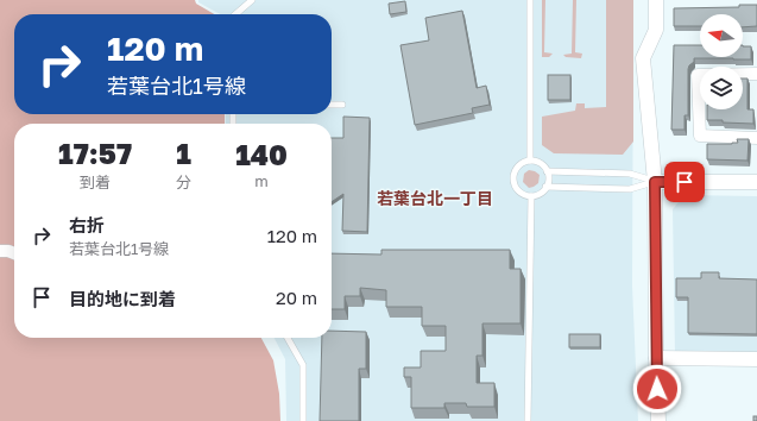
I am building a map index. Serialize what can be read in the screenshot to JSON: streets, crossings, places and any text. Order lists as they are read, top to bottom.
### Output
{
  "districts": ["若葉台北一丁目"],
  "north": "left",
  "page": {
    "turn": ["120 m", "若葉台北1号線"],
    "eta": [
      "17:57",
      "到着",
      "1",
      "分",
      "140",
      "m"
    ],
    "list": [
      {
        "name": "右折",
        "note": "若葉台北1号線",
        "value": "120 m"
      },
      {
        "name": "目的地に到着",
        "value": "20 m"
      }
    ]
  }
}
